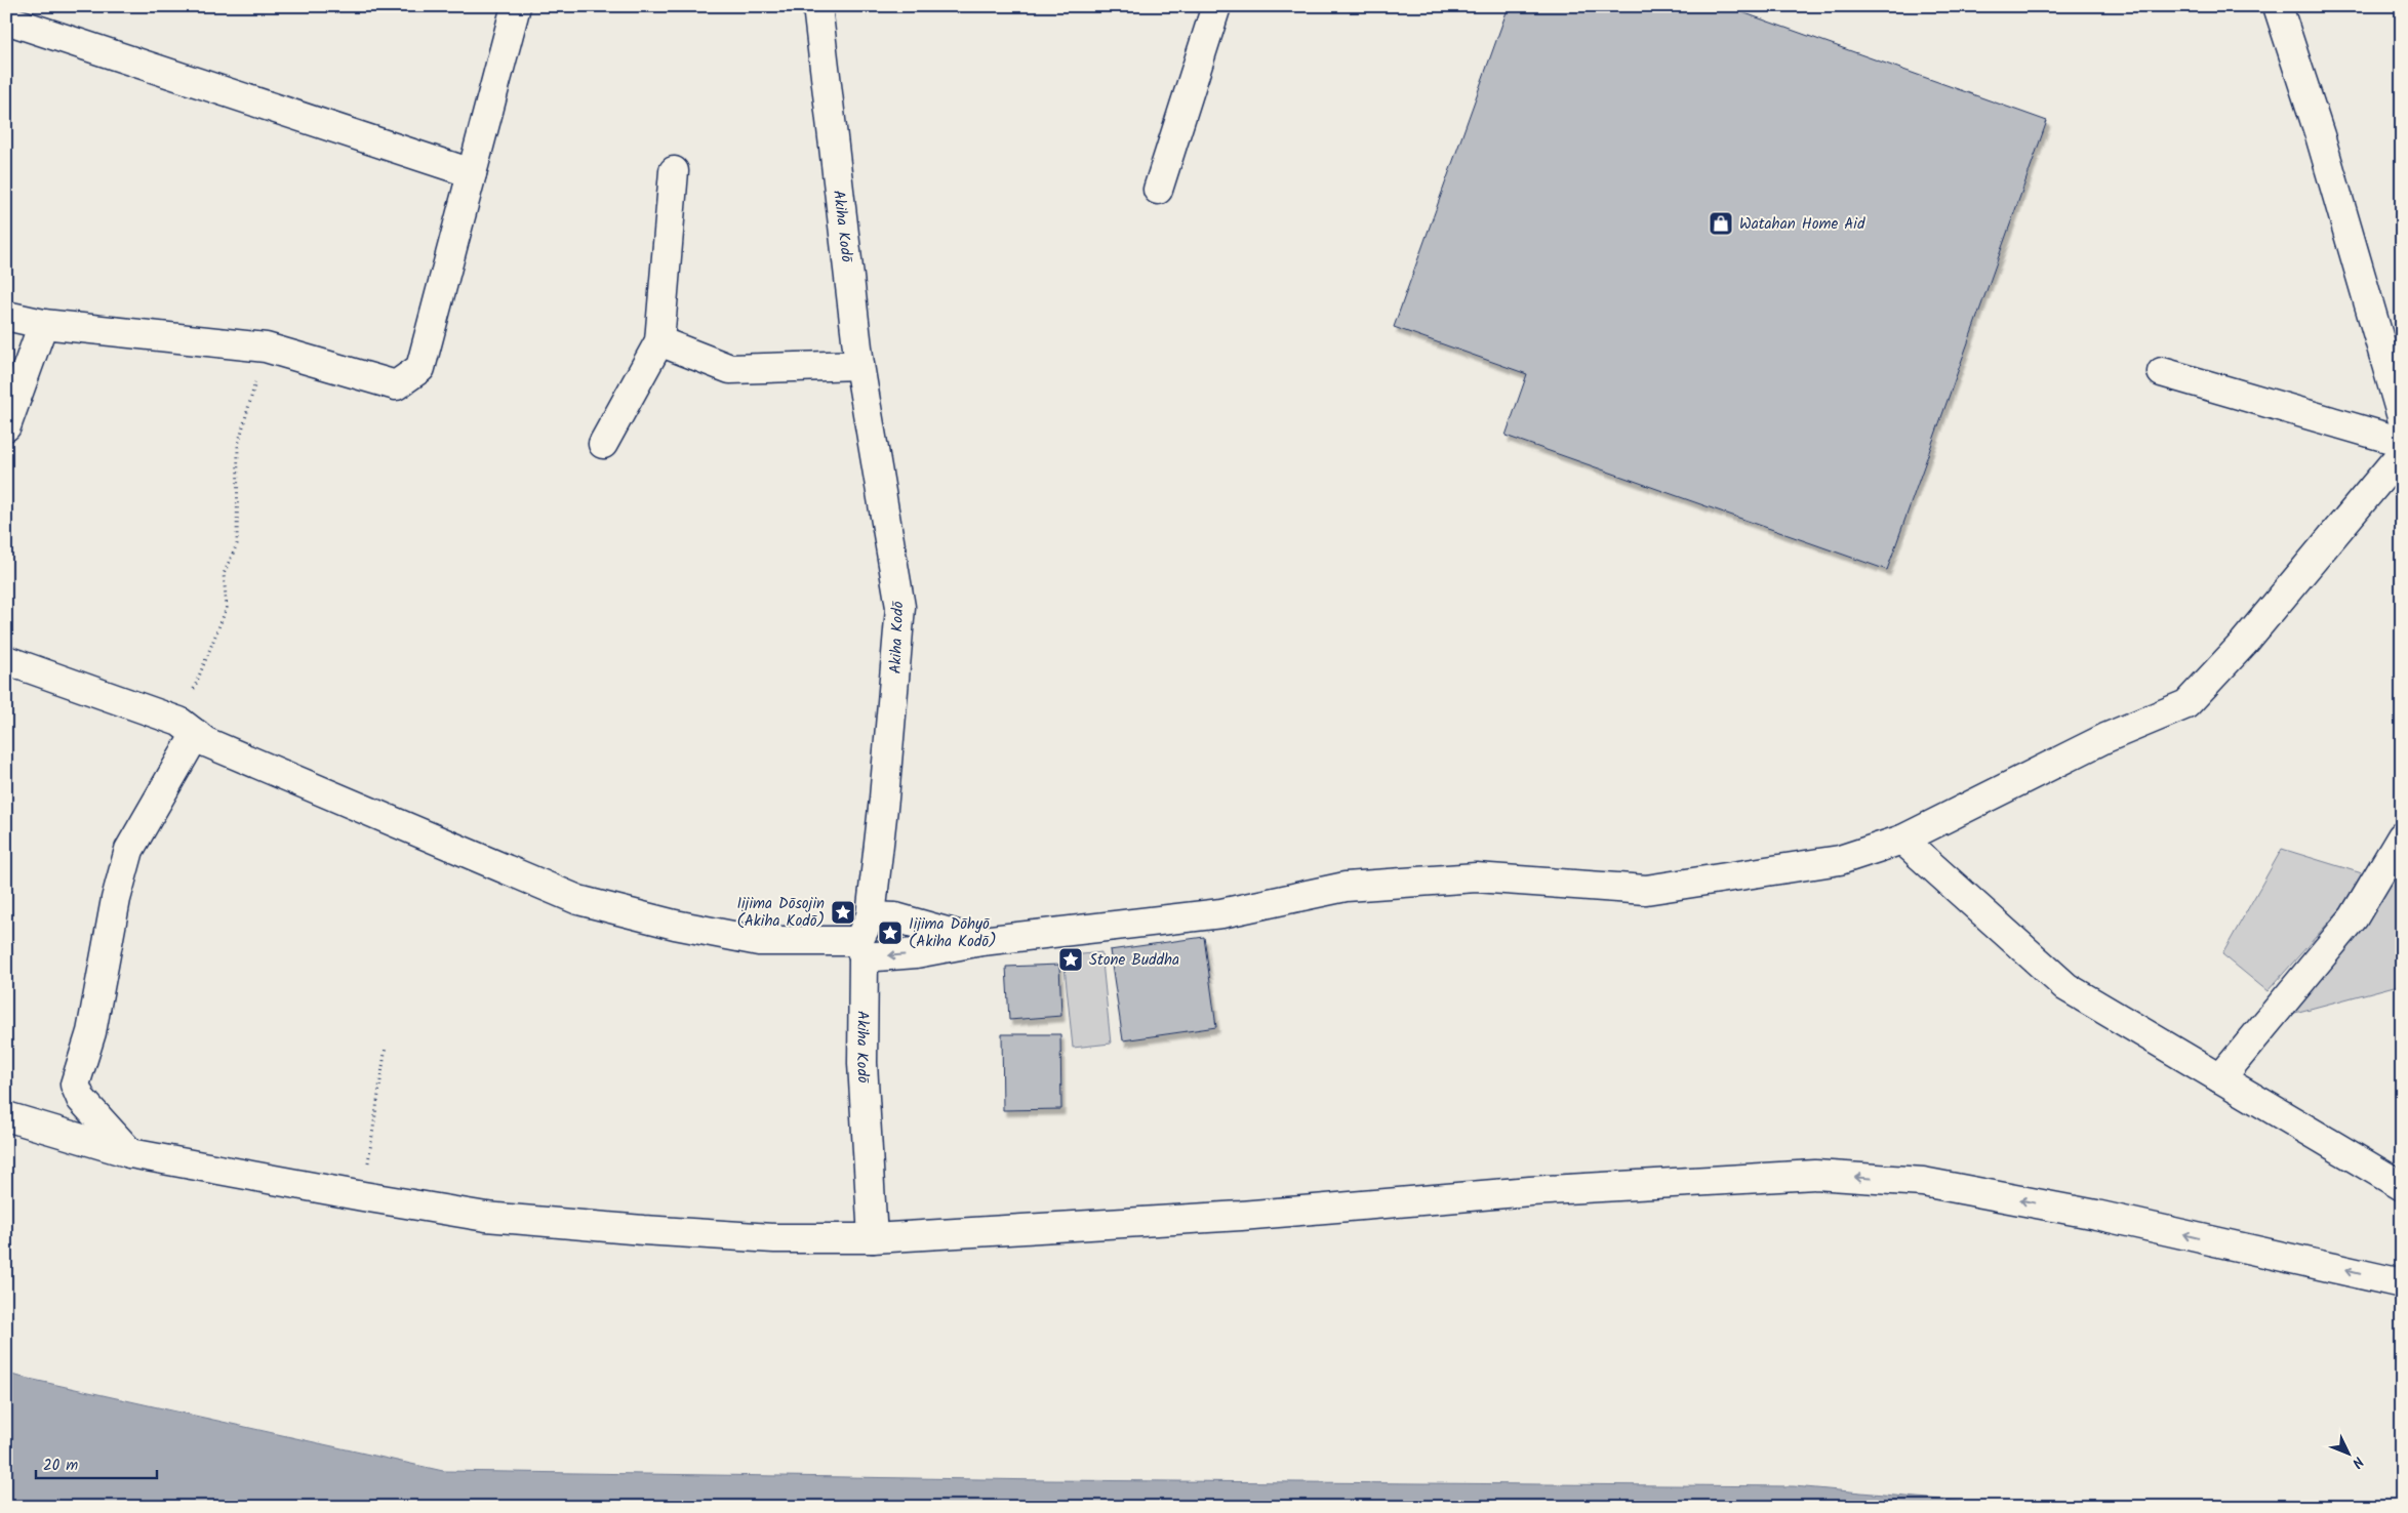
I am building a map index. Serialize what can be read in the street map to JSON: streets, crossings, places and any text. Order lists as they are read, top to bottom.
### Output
{
  "streets": {
    "street": ["Akiha Kodō"]
  },
  "places": {
    "shop": ["Watahan Home Aid"],
    "place": ["Iijima Dōsojin (Akiha Kodō)", "Iijima Dōhyō (Akiha Kodō)", "Stone Buddha"]
  },
  "scale_bar": "20 m",
  "north": "bottom right"
}
